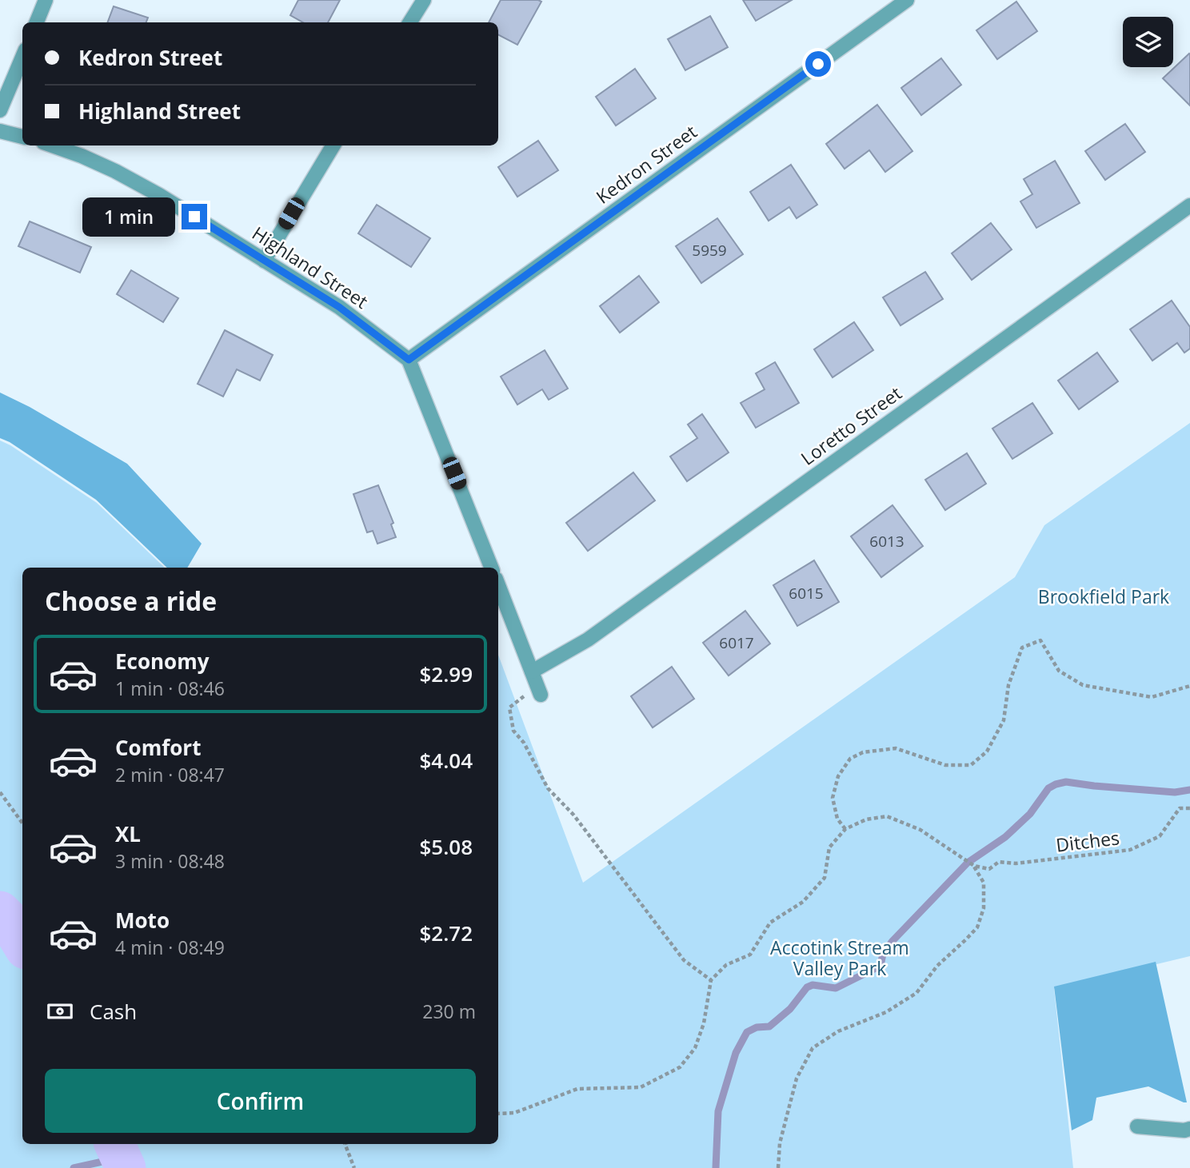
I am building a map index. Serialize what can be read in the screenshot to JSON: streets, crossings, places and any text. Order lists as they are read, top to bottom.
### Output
{
  "streets": {
    "street": ["Kedron Street", "Highland Street", "Loretto Street"],
    "path": ["Ditches"]
  },
  "crossings": [
    ["Kedron Street", "Highland Street"]
  ],
  "parks": ["Brookfield Park", "Accotink Stream Valley Park"],
  "house_numbers": [
    "5959",
    "6013",
    "6015",
    "6017"
  ],
  "page": {
    "banner": ["Kedron Street", "Highland Street"],
    "bubble": "1 min",
    "heading": "Choose a ride",
    "list": [
      {
        "name": "Economy",
        "note": "1 min · 08:46",
        "value": "$2.99"
      },
      {
        "name": "Comfort",
        "note": "2 min · 08:47",
        "value": "$4.04"
      },
      {
        "name": "XL",
        "note": "3 min · 08:48",
        "value": "$5.08"
      },
      {
        "name": "Moto",
        "note": "4 min · 08:49",
        "value": "$2.72"
      }
    ],
    "pay": ["Cash", "230 m"],
    "buttons": "Confirm"
  }
}
